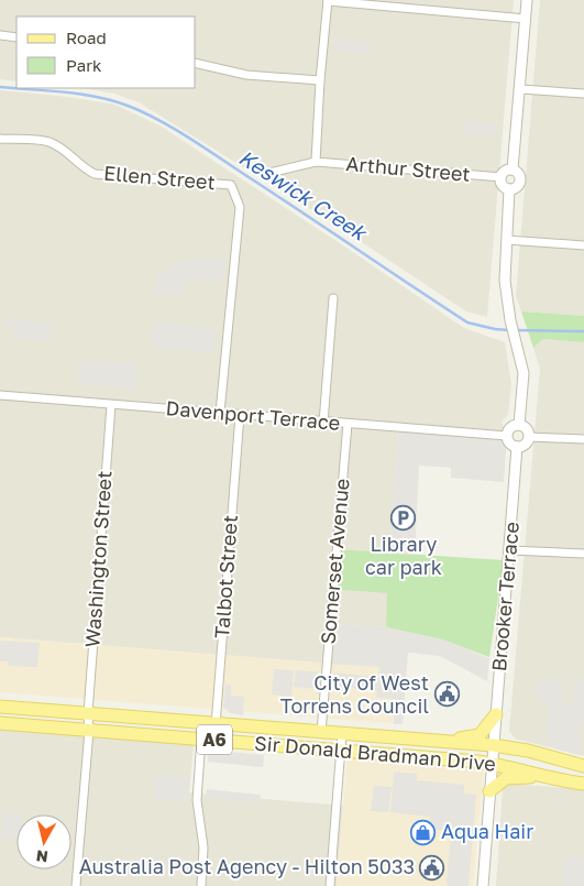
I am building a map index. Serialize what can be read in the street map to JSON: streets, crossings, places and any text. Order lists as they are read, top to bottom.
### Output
{
  "streets": {
    "main road": ["A6", "Sir Donald Bradman Drive"],
    "street": [
      "Arthur Street",
      "Ellen Street",
      "Davenport Terrace",
      "Washington Street",
      "Somerset Avenue",
      "Talbot Street",
      "Brooker Terrace"
    ]
  },
  "crossings": [
    ["Ellen Street", "Davenport Terrace"],
    ["Davenport Terrace", "Washington Street"],
    ["Davenport Terrace", "Somerset Avenue"],
    ["Davenport Terrace", "Talbot Street"],
    ["Davenport Terrace", "Brooker Terrace"],
    ["Washington Street", "Sir Donald Bradman Drive"],
    ["Somerset Avenue", "Sir Donald Bradman Drive"],
    ["Talbot Street", "Sir Donald Bradman Drive"],
    ["Brooker Terrace", "Sir Donald Bradman Drive"]
  ],
  "water": ["Keswick Creek"],
  "places": {
    "parking": ["Library car park"],
    "public building": ["City of West Torrens Council", "Australia Post Agency - Hilton 5033"],
    "shop": ["Aqua Hair"]
  },
  "legend": ["Road", "Park"],
  "north": "bottom"
}
